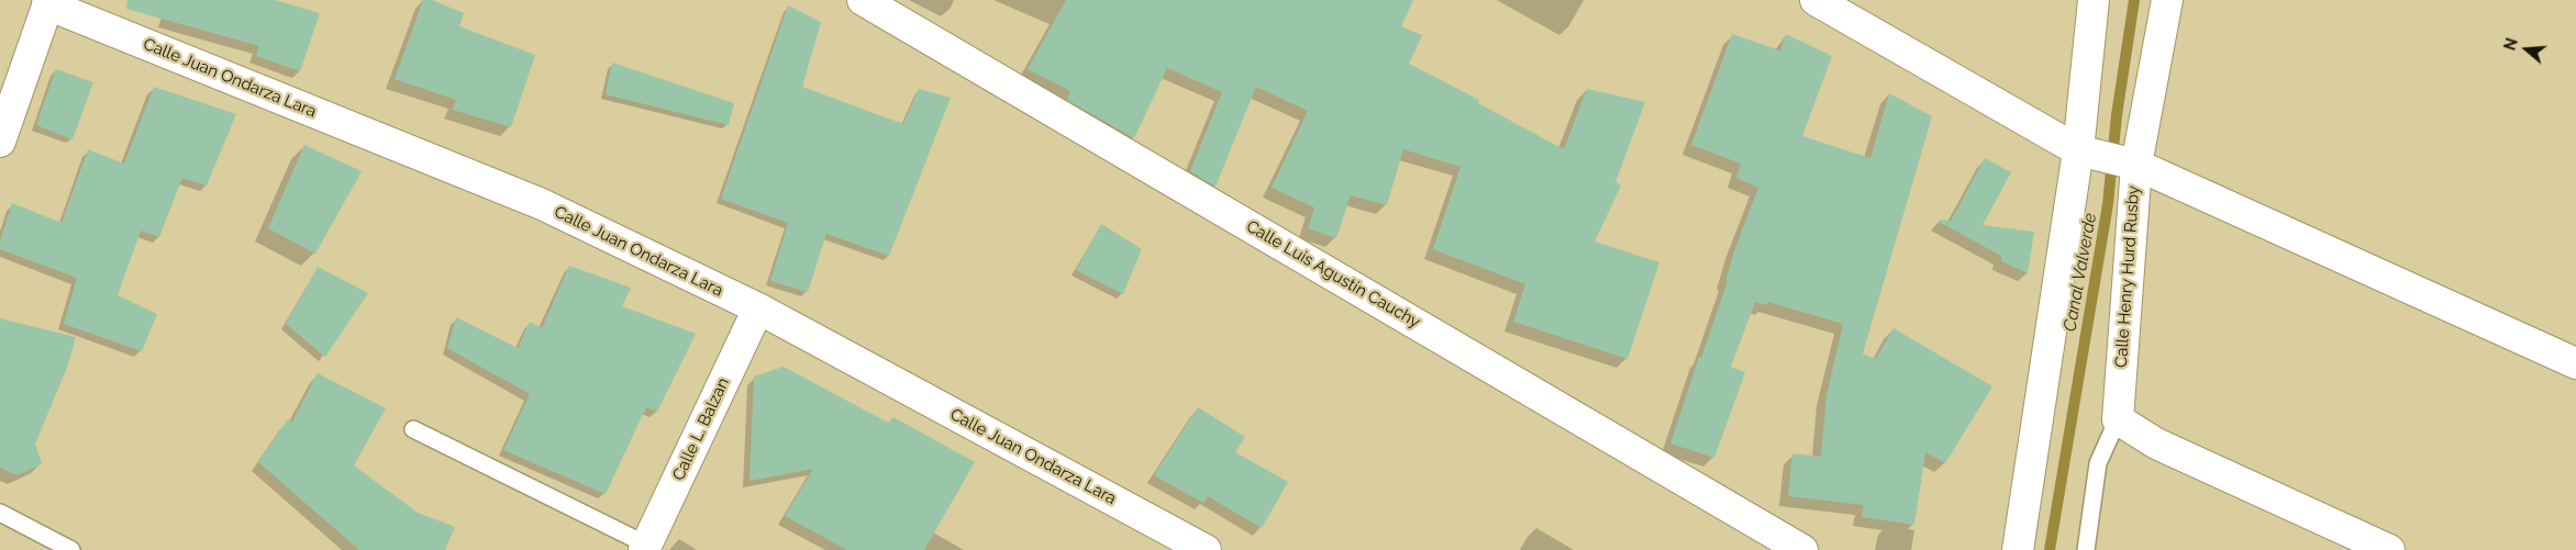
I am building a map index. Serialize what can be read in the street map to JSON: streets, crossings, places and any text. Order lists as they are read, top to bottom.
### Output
{
  "streets": {
    "street": [
      "Calle Juan Ondarza Lara",
      "Calle Luis Agustín Cauchy",
      "Calle Henry Hurd Rusby",
      "Calle L. Balzan"
    ]
  },
  "crossings": [
    ["Calle Juan Ondarza Lara", "Calle L. Balzan"]
  ],
  "water": ["Canal Valverde"],
  "north": "left"
}
